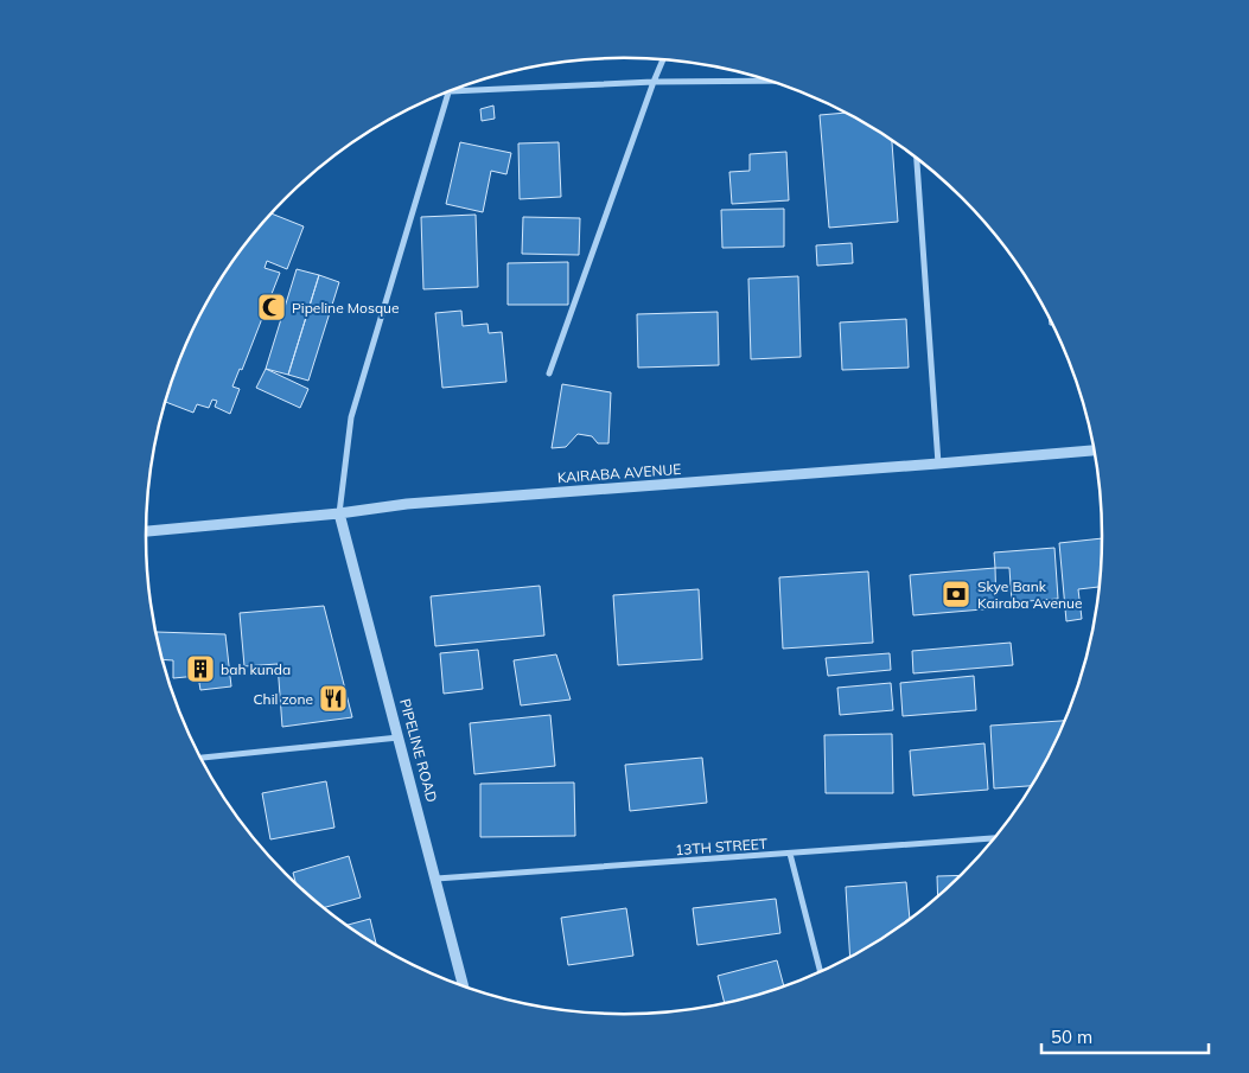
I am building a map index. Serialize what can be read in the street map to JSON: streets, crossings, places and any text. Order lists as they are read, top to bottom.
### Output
{
  "streets": {
    "street": ["KAIRABA AVENUE", "PIPELINE ROAD", "13TH STREET"]
  },
  "crossings": [
    ["KAIRABA AVENUE", "PIPELINE ROAD"],
    ["PIPELINE ROAD", "13TH STREET"]
  ],
  "places": {
    "mosque": ["Pipeline Mosque"],
    "bank": ["Skye Bank Kairaba Avenue"],
    "building": ["bah kunda"],
    "restaurant": ["Chil zone"]
  },
  "scale_bar": "50 m"
}
